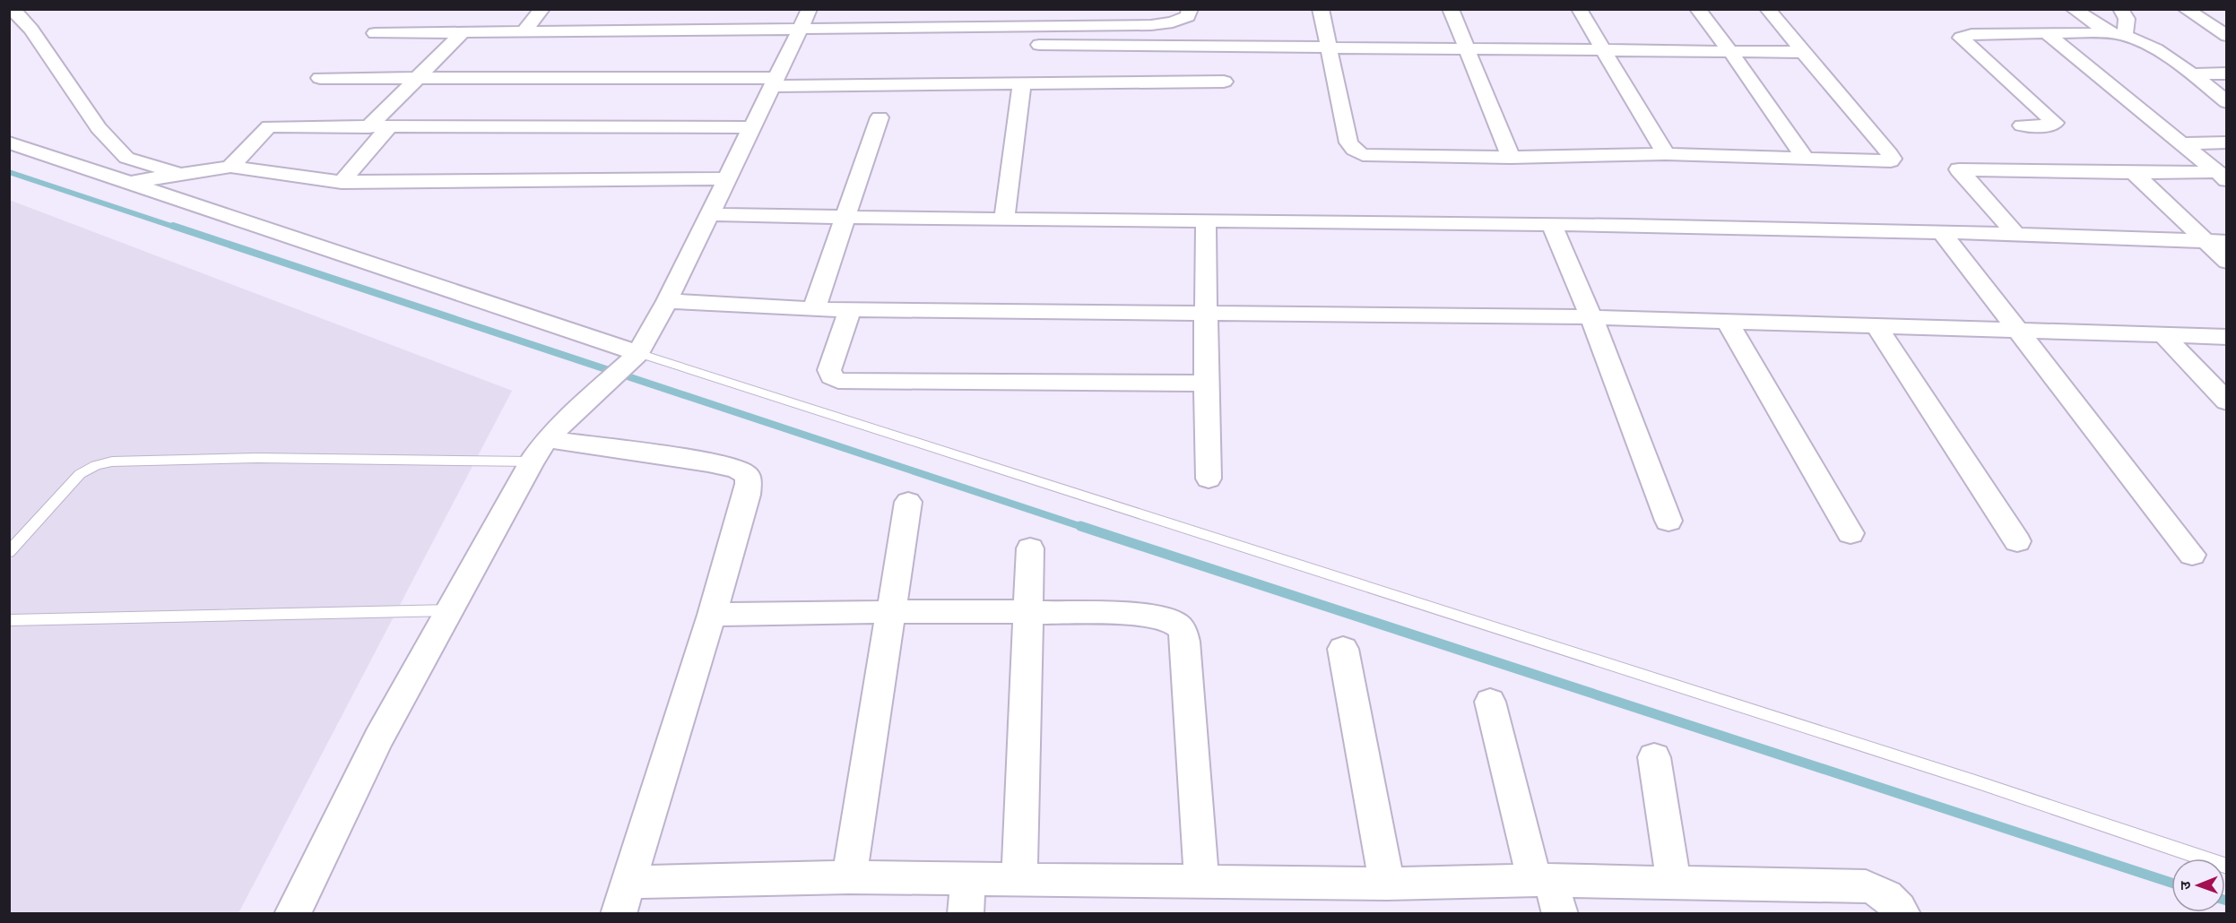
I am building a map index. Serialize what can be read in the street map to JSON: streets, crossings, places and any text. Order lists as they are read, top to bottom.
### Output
{
  "north": "left"
}
